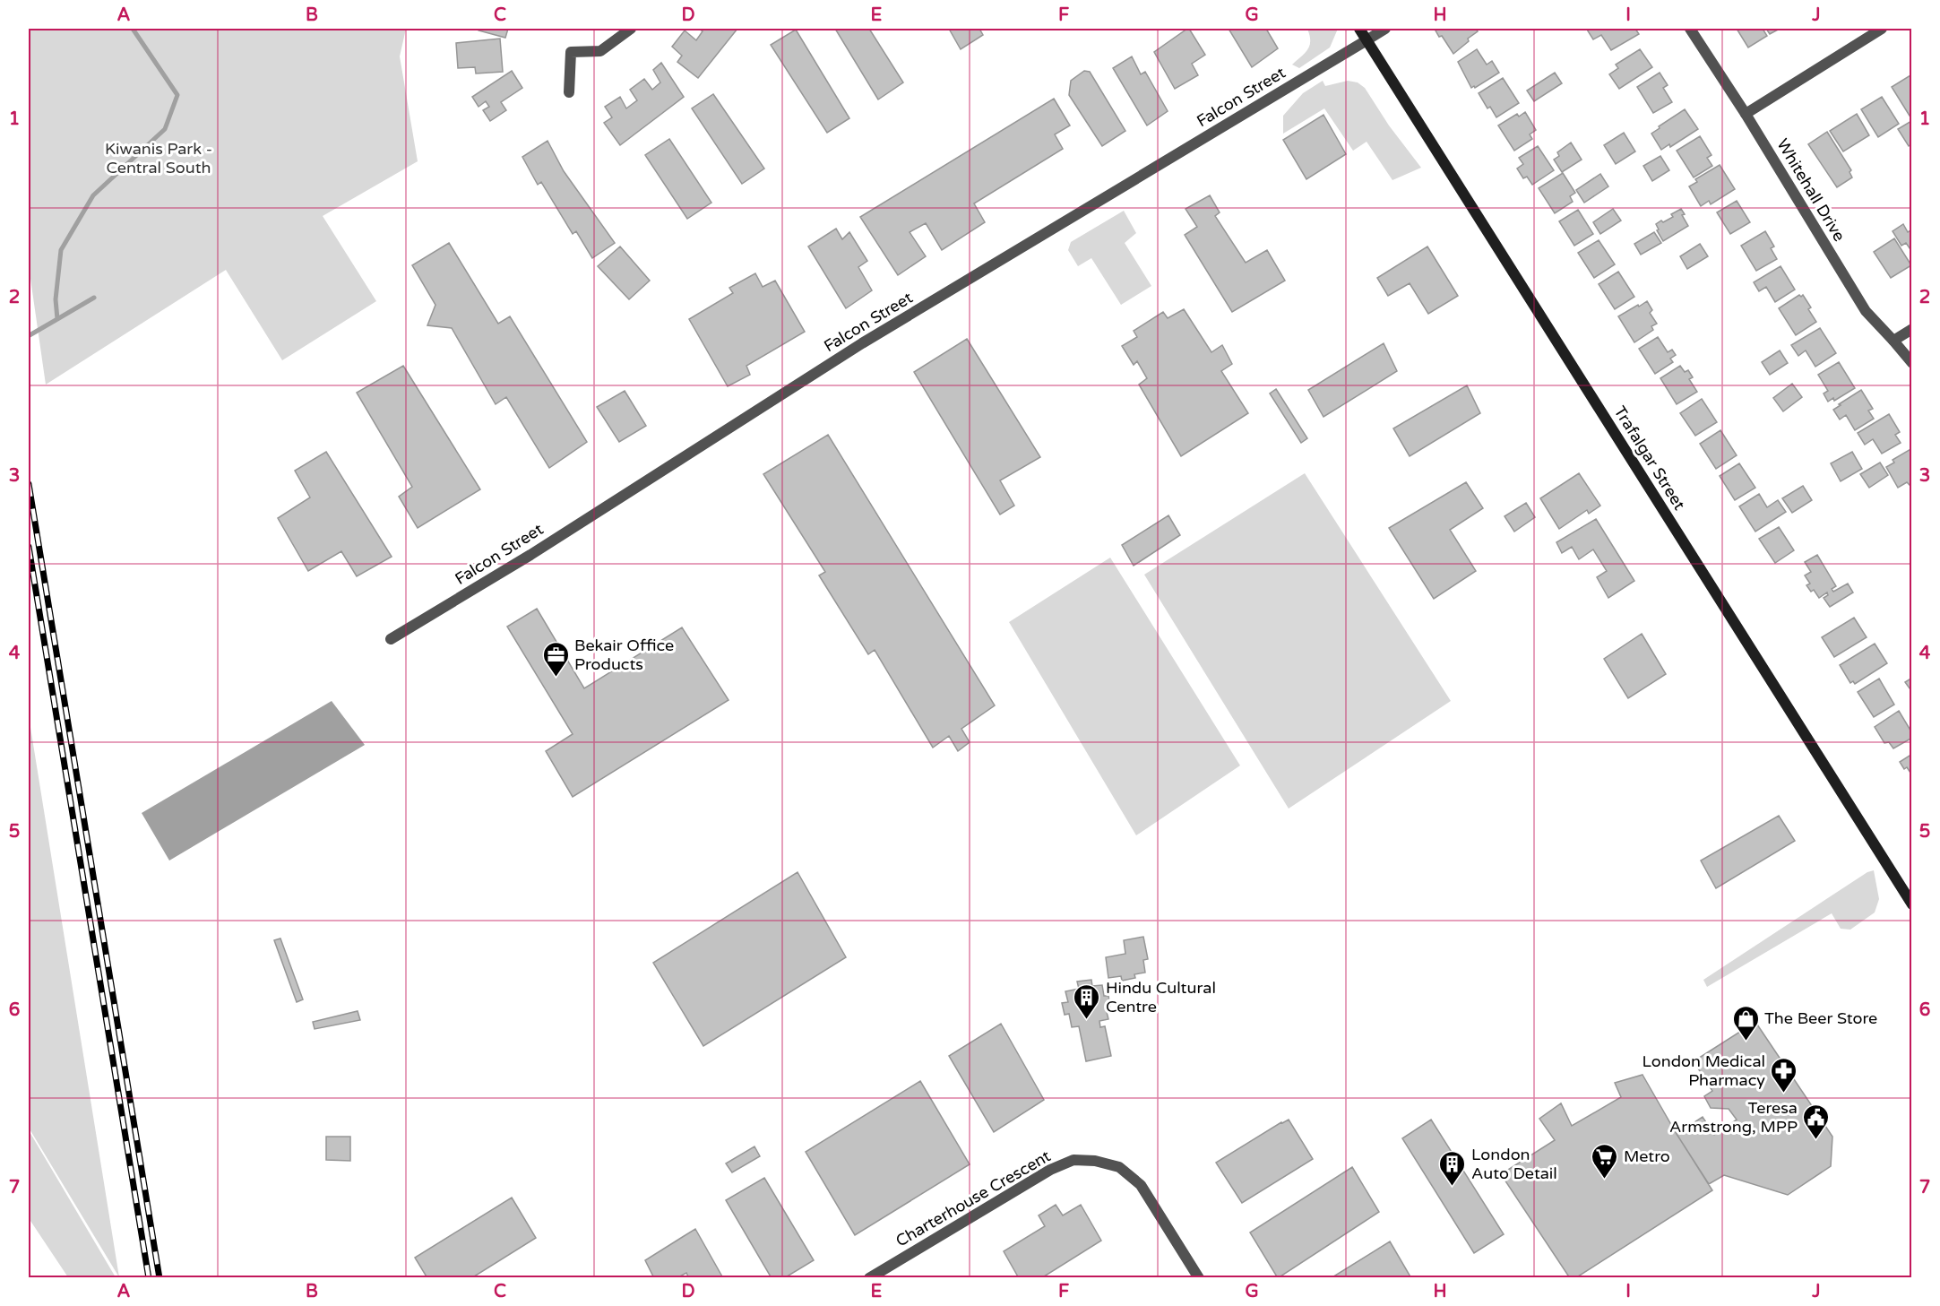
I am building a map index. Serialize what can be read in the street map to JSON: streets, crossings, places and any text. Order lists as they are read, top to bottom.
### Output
{
  "streets": {
    "main road": ["Trafalgar Street"],
    "street": ["Falcon Street", "Whitehall Drive", "Charterhouse Crescent"]
  },
  "crossings": [
    ["Falcon Street", "Trafalgar Street"]
  ],
  "parks": ["Kiwanis Park - Central South"],
  "places": {
    "office": ["Bekair Office Products"],
    "building": ["Hindu Cultural Centre", "London Auto Detail"],
    "shop": ["The Beer Store"],
    "pharmacy": ["London Medical Pharmacy"],
    "public building": ["Teresa Armstrong, MPP"],
    "supermarket": ["Metro"]
  },
  "grid": {
    "columns": [
      "A",
      "B",
      "C",
      "D",
      "E",
      "F",
      "G",
      "H",
      "I",
      "J"
    ],
    "rows": [
      "1",
      "2",
      "3",
      "4",
      "5",
      "6",
      "7"
    ]
  }
}
